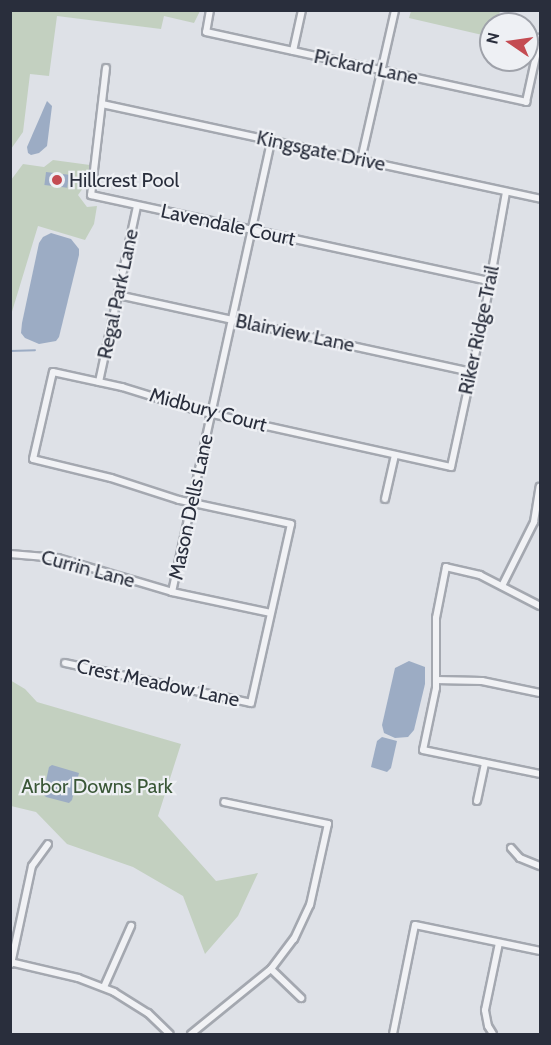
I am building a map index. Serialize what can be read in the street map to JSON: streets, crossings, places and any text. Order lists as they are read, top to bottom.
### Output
{
  "streets": {
    "street": [
      "Pickard Lane",
      "Kingsgate Drive",
      "Lavendale Court",
      "Regal Park Lane",
      "Riker Ridge Trail",
      "Blairview Lane",
      "Midbury Court",
      "Mason Dells Lane",
      "Currin Lane",
      "Crest Meadow Lane"
    ]
  },
  "crossings": [
    ["Kingsgate Drive", "Lavendale Court"],
    ["Kingsgate Drive", "Riker Ridge Trail"],
    ["Kingsgate Drive", "Mason Dells Lane"],
    ["Lavendale Court", "Regal Park Lane"],
    ["Lavendale Court", "Riker Ridge Trail"],
    ["Lavendale Court", "Mason Dells Lane"],
    ["Regal Park Lane", "Blairview Lane"],
    ["Regal Park Lane", "Midbury Court"],
    ["Riker Ridge Trail", "Blairview Lane"],
    ["Riker Ridge Trail", "Midbury Court"],
    ["Blairview Lane", "Mason Dells Lane"],
    ["Midbury Court", "Mason Dells Lane"],
    ["Mason Dells Lane", "Currin Lane"],
    ["Currin Lane", "Crest Meadow Lane"]
  ],
  "parks": ["Arbor Downs Park"],
  "places": ["Hillcrest Pool"],
  "north": "left"
}
